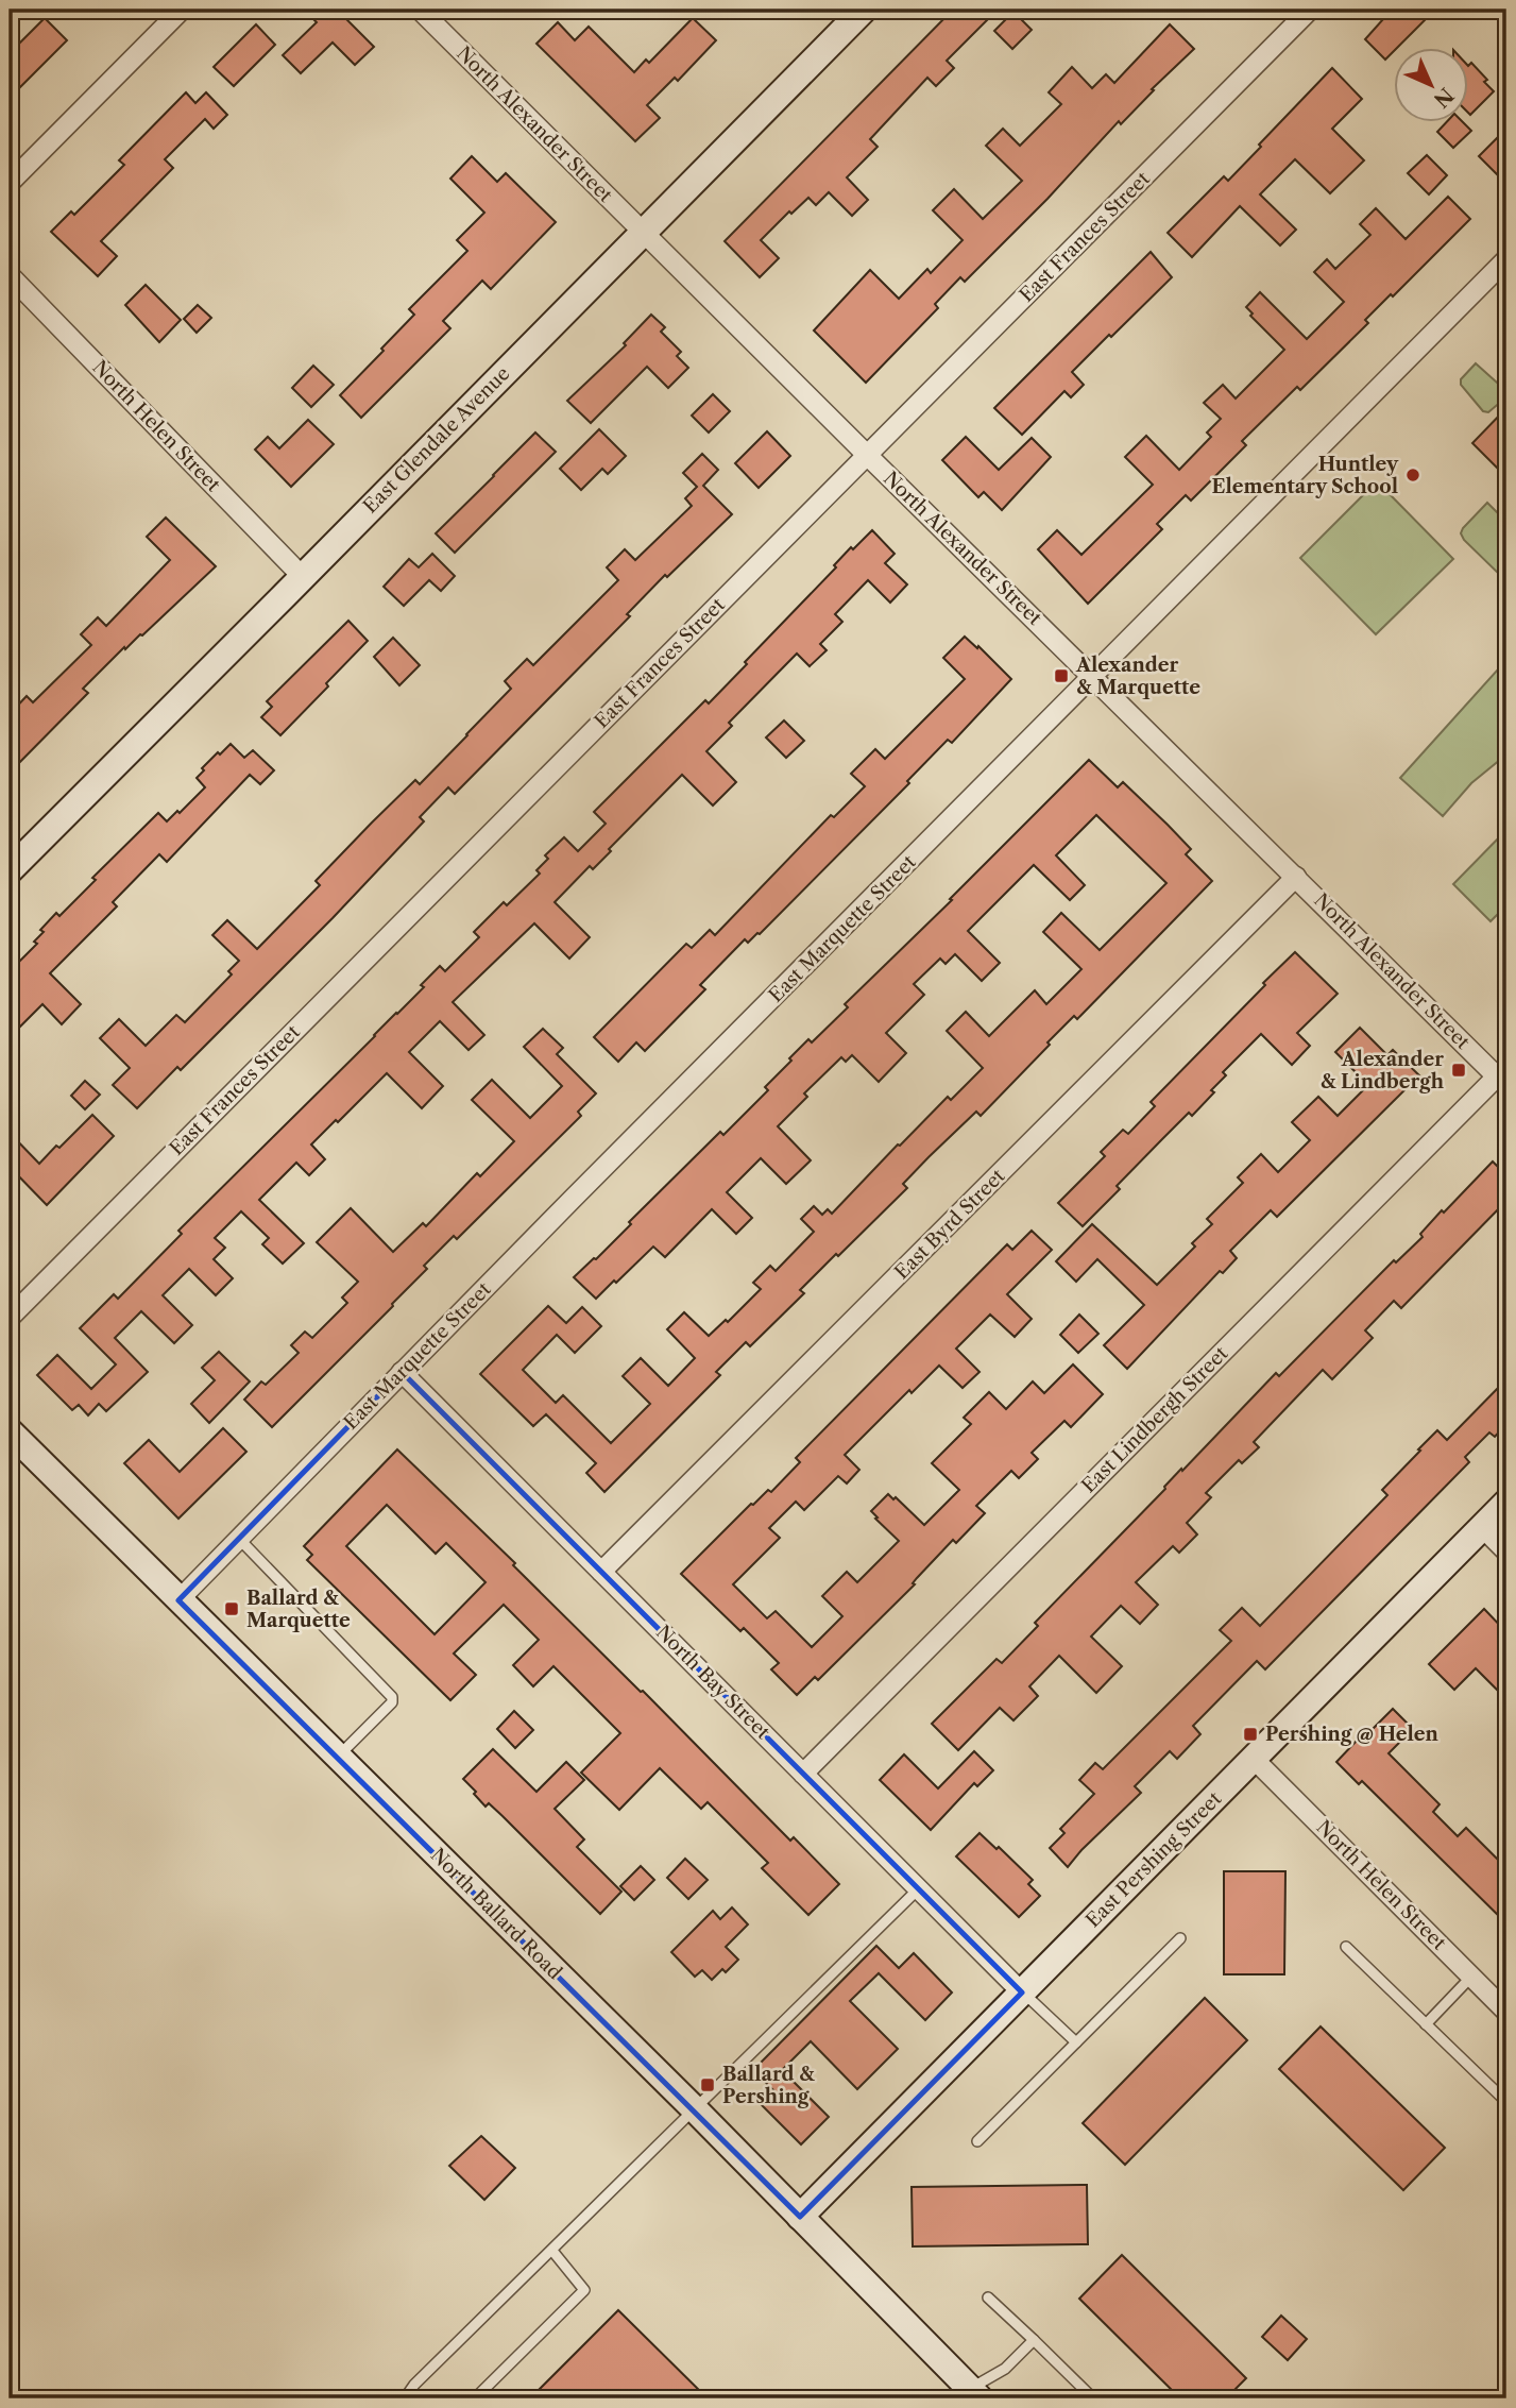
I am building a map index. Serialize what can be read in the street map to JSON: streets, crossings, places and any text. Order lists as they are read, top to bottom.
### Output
{
  "streets": {
    "street": [
      "North Alexander Street",
      "East Frances Street",
      "North Helen Street",
      "East Glendale Avenue",
      "East Marquette Street",
      "East Byrd Street",
      "East Lindbergh Street",
      "North Bay Street",
      "East Pershing Street",
      "North Ballard Road"
    ]
  },
  "crossings": [
    ["North Alexander Street", "East Frances Street"],
    ["North Alexander Street", "East Glendale Avenue"],
    ["North Alexander Street", "East Marquette Street"],
    ["North Alexander Street", "East Byrd Street"],
    ["North Alexander Street", "East Lindbergh Street"],
    ["North Helen Street", "East Glendale Avenue"],
    ["North Helen Street", "East Pershing Street"],
    ["East Marquette Street", "North Bay Street"],
    ["East Marquette Street", "North Ballard Road"],
    ["East Byrd Street", "North Bay Street"],
    ["East Lindbergh Street", "North Bay Street"],
    ["North Bay Street", "East Pershing Street"],
    ["East Pershing Street", "North Ballard Road"]
  ],
  "places": {
    "other": ["Huntley Elementary School"],
    "transit": [
      "Alexander & Marquette",
      "Alexander & Lindbergh",
      "Ballard & Marquette",
      "Pershing @ Helen",
      "Ballard & Pershing"
    ]
  },
  "north": "bottom right"
}
